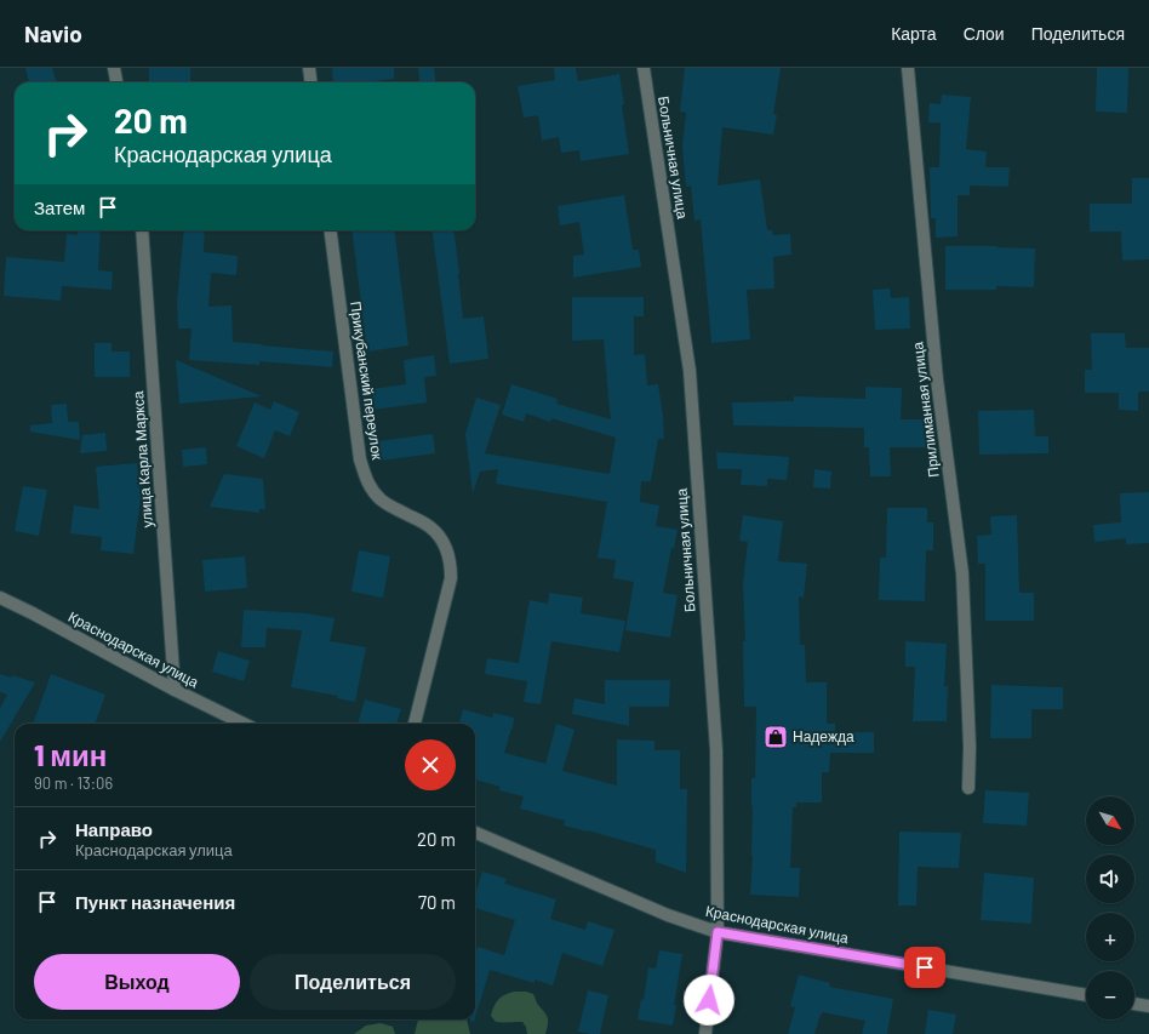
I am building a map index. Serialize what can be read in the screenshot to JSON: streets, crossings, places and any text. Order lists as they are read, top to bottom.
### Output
{
  "streets": {
    "street": [
      "Больничная улица",
      "Прикубанский переулок",
      "Прилиманная улица",
      "улица Карла Маркса",
      "Краснодарская улица"
    ]
  },
  "crossings": [
    ["Больничная улица", "Краснодарская улица"],
    ["улица Карла Маркса", "Краснодарская улица"]
  ],
  "places": {
    "shop": ["Надежда"]
  },
  "north": "bottom right",
  "page": {
    "header": "Navio",
    "nav": ["Карта", "Слои", "Поделиться"],
    "turn": ["20 m", "Краснодарская улица"],
    "then": "Затем",
    "heading": ["1 мин", "90 m · 13:06"],
    "map_buttons": ["+", "−"],
    "list": [
      {
        "name": "Направо",
        "note": "Краснодарская улица",
        "value": "20 m"
      },
      {
        "name": "Пункт назначения",
        "value": "70 m"
      }
    ],
    "buttons": ["Выход", "Поделиться"]
  }
}
